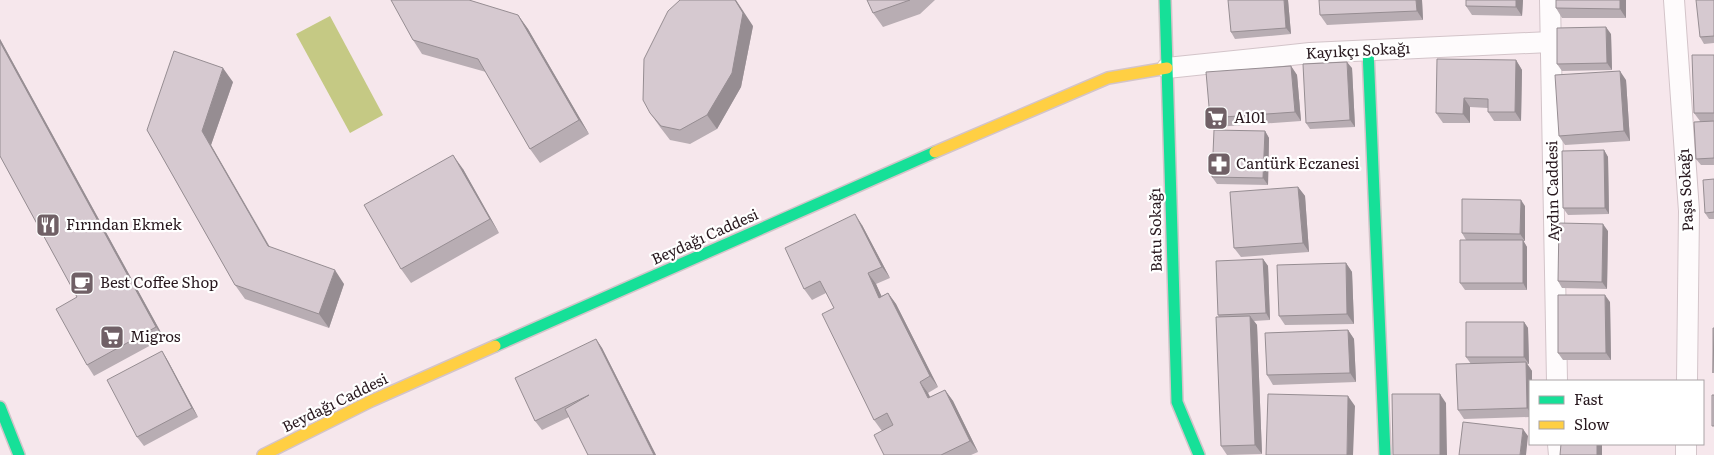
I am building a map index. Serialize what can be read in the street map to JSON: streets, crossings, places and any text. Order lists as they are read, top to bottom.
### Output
{
  "streets": {
    "street": [
      "Kayıkçı Sokağı",
      "Paşa Sokağı",
      "Aydın Caddesi",
      "Batu Sokağı",
      "Beydağı Caddesi"
    ]
  },
  "crossings": [
    ["Kayıkçı Sokağı", "Aydın Caddesi"],
    ["Kayıkçı Sokağı", "Batu Sokağı"],
    ["Kayıkçı Sokağı", "Beydağı Caddesi"],
    ["Batu Sokağı", "Beydağı Caddesi"]
  ],
  "places": {
    "supermarket": ["A101", "Migros"],
    "pharmacy": ["Cantürk Eczanesi"],
    "restaurant": ["Fırından Ekmek"],
    "cafe": ["Best Coffee Shop"]
  },
  "legend": ["Fast", "Slow"]
}
